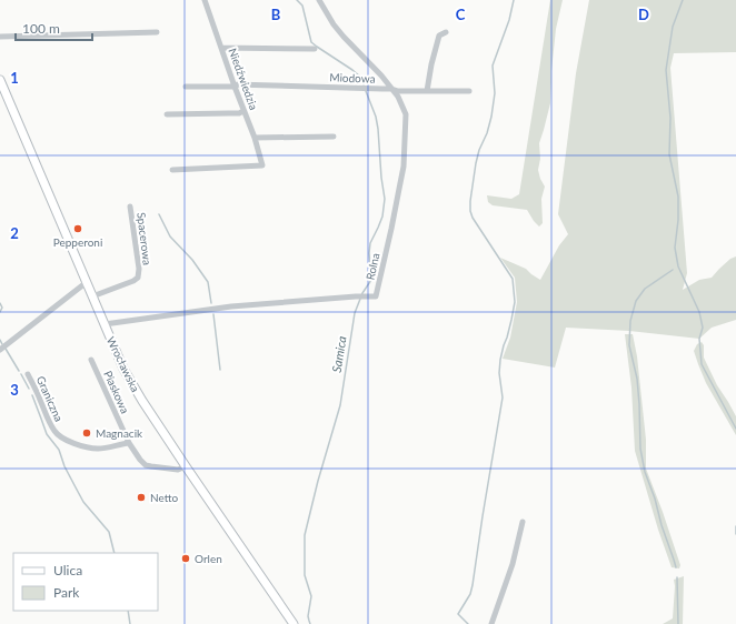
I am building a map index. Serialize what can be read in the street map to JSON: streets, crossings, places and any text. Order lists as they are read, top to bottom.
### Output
{
  "streets": {
    "main road": ["Wrocławska"],
    "street": [
      "Miodowa",
      "Niedźwiedzia",
      "Spacerowa",
      "Rolna",
      "Piaskowa",
      "Graniczna"
    ]
  },
  "crossings": [
    ["Miodowa", "Niedźwiedzia"],
    ["Miodowa", "Rolna"],
    ["Spacerowa", "Wrocławska"],
    ["Rolna", "Wrocławska"],
    ["Wrocławska", "Piaskowa"],
    ["Piaskowa", "Graniczna"]
  ],
  "water": ["Samica"],
  "places": [
    "Pepperoni",
    "Magnacik",
    "Netto",
    "Orlen"
  ],
  "legend": ["Ulica", "Park"],
  "scale_bar": "100 m",
  "grid": {
    "columns": ["B", "C", "D"],
    "rows": ["1", "2", "3"]
  }
}
